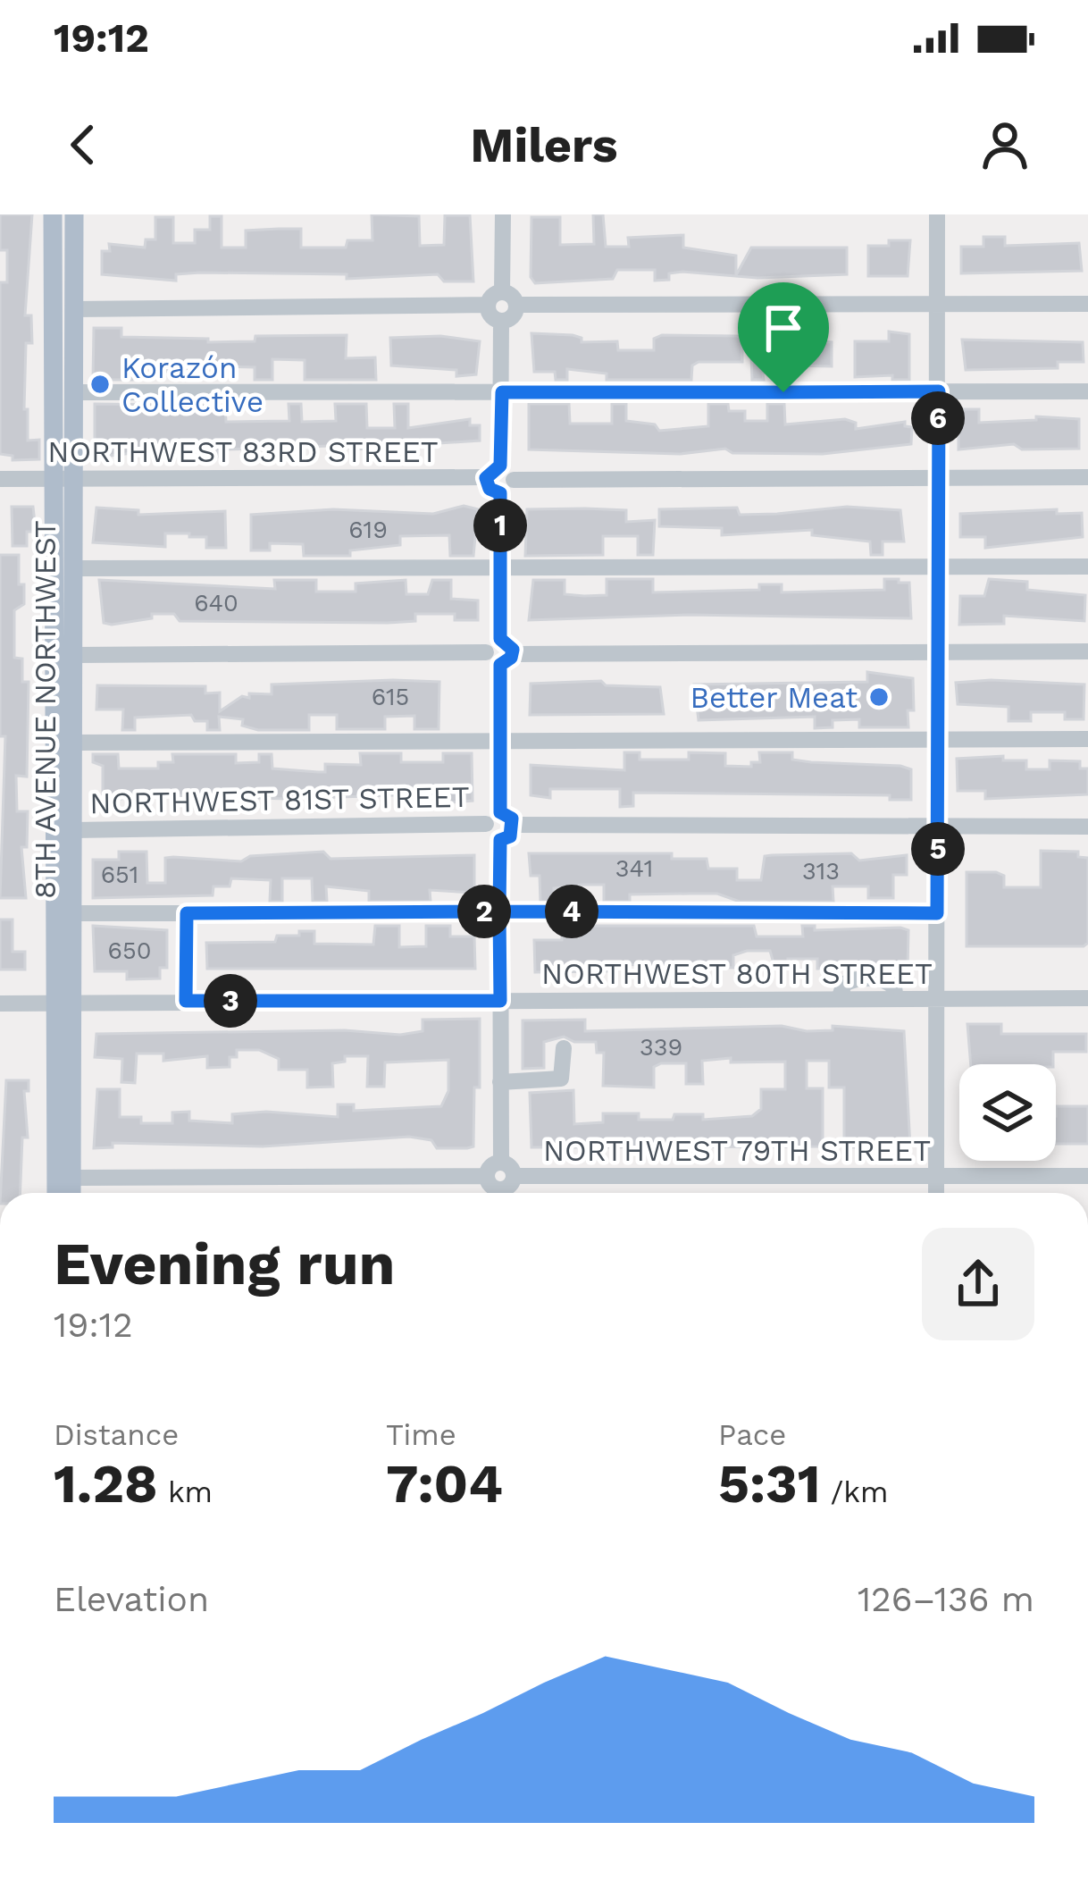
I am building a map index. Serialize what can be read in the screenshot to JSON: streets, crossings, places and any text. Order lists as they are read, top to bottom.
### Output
{
  "streets": {
    "main road": ["8TH AVENUE NORTHWEST"],
    "street": [
      "NORTHWEST 83RD STREET",
      "NORTHWEST 81ST STREET",
      "NORTHWEST 80TH STREET",
      "NORTHWEST 79TH STREET"
    ]
  },
  "crossings": [
    ["NORTHWEST 83RD STREET", "8TH AVENUE NORTHWEST"],
    ["8TH AVENUE NORTHWEST", "NORTHWEST 81ST STREET"],
    ["8TH AVENUE NORTHWEST", "NORTHWEST 80TH STREET"]
  ],
  "places": ["Korazón Collective", "Better Meat"],
  "house_numbers": [
    "619",
    "640",
    "615",
    "341",
    "313",
    "651",
    "650",
    "339"
  ],
  "page": {
    "status": "19:12",
    "header": "Milers",
    "pins": [
      "6",
      "1",
      "5",
      "2",
      "4",
      "3"
    ],
    "heading": ["Evening run", "19:12"],
    "stats": [
      ["Distance", "1.28 km"],
      ["Time", "7:04"],
      ["Pace", "5:31 /km"]
    ],
    "chart": ["Elevation", "126–136 m"]
  }
}
